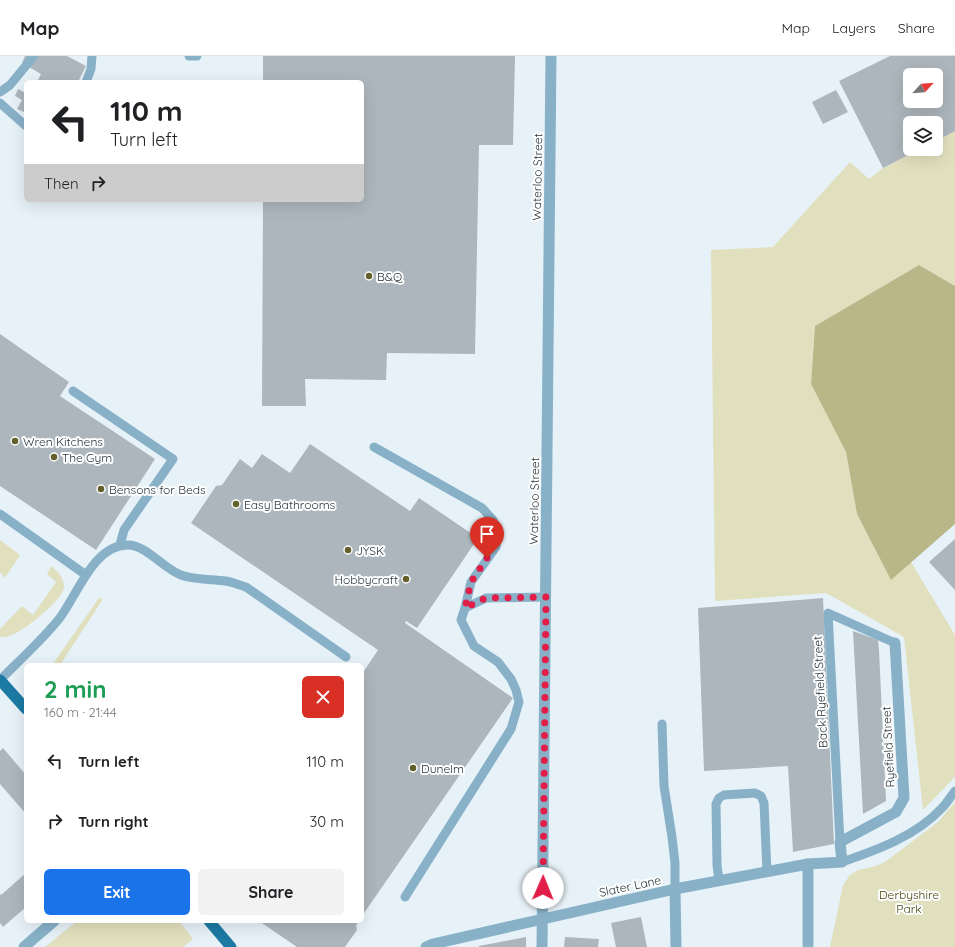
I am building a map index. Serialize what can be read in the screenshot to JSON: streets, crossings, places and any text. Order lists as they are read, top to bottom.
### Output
{
  "streets": {
    "street": ["Waterloo Street", "Ryefield Street", "Slater Lane"],
    "lane": ["Back Ryefield Street"]
  },
  "crossings": [
    ["Waterloo Street", "Slater Lane"],
    ["Back Ryefield Street", "Ryefield Street"]
  ],
  "parks": ["Derbyshire Park"],
  "places": [
    "B&Q",
    "Wren Kitchens",
    "The Gym",
    "Bensons for Beds",
    "Easy Bathrooms",
    "JYSK",
    "Hobbycraft",
    "Dunelm"
  ],
  "north": "top right",
  "page": {
    "header": "Map",
    "nav": ["Map", "Layers", "Share"],
    "turn": ["110 m", "Turn left"],
    "then": "Then",
    "heading": ["2 min", "160 m · 21:44"],
    "list": [
      {
        "name": "Turn left",
        "value": "110 m"
      },
      {
        "name": "Turn right",
        "value": "30 m"
      }
    ],
    "buttons": ["Exit", "Share"]
  }
}
